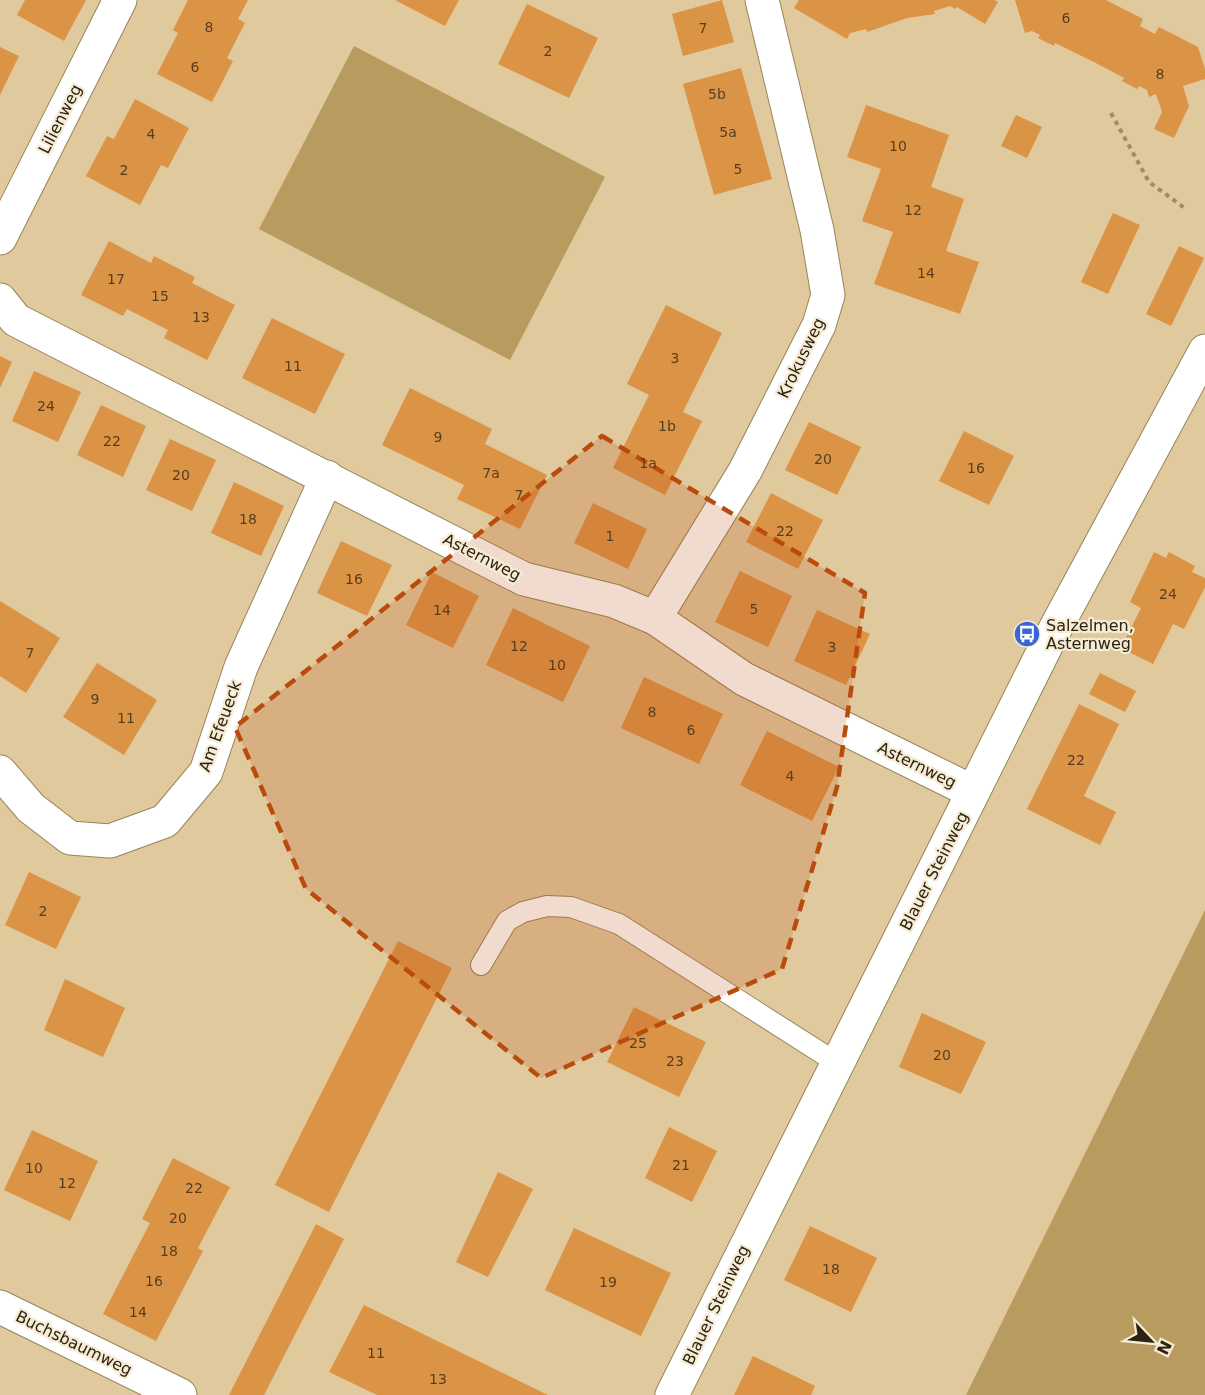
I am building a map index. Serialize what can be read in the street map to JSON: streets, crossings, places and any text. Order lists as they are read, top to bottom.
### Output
{
  "streets": {
    "street": [
      "Lilienweg",
      "Krokusweg",
      "Asternweg",
      "Am Efeueck",
      "Blauer Steinweg",
      "Buchsbaumweg"
    ]
  },
  "crossings": [
    ["Krokusweg", "Asternweg"],
    ["Asternweg", "Am Efeueck"],
    ["Asternweg", "Blauer Steinweg"]
  ],
  "places": {
    "bus stop": ["Salzelmen, Asternweg"]
  },
  "house_numbers": [
    "6",
    "8",
    "7",
    "2",
    "6",
    "8",
    "5b",
    "5a",
    "4",
    "10",
    "5",
    "2",
    "12",
    "14",
    "17",
    "15",
    "13",
    "3",
    "11",
    "24",
    "1b",
    "9",
    "22",
    "20",
    "1a",
    "16",
    "7a",
    "20",
    "7",
    "18",
    "22",
    "1",
    "16",
    "24",
    "5",
    "14",
    "12",
    "3",
    "7",
    "10",
    "9",
    "8",
    "11",
    "6",
    "22",
    "4",
    "2",
    "25",
    "20",
    "23",
    "21",
    "10",
    "12",
    "22",
    "20",
    "18",
    "18",
    "16",
    "19",
    "14",
    "11",
    "13"
  ],
  "north": "bottom right"
}
